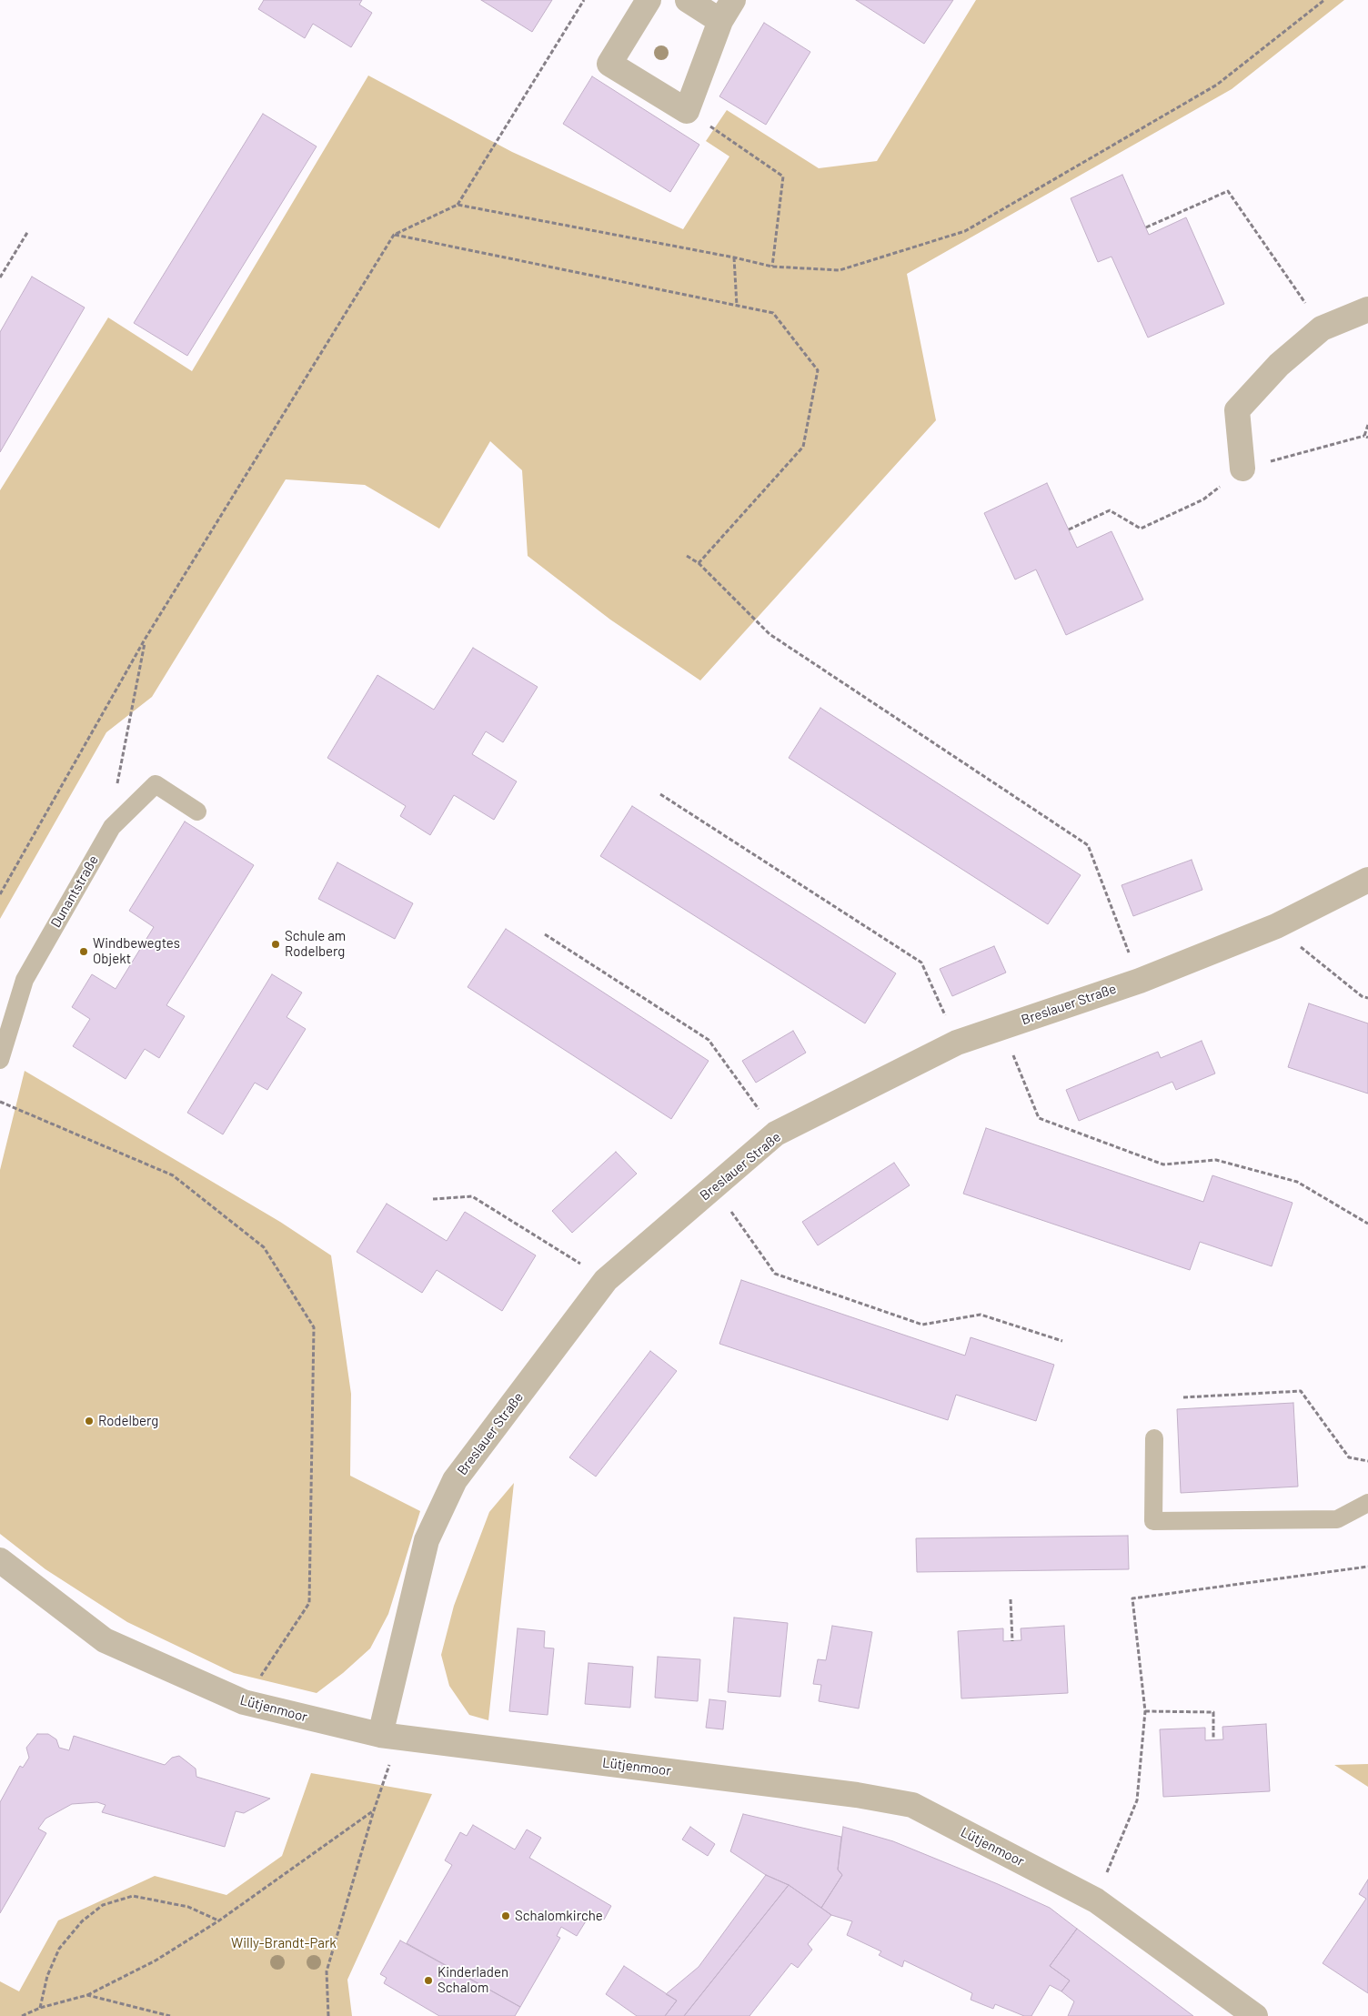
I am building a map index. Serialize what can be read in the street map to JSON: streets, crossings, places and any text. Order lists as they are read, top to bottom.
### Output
{
  "streets": {
    "street": ["Breslauer Straße", "Lütjenmoor"],
    "lane": ["Dunantstraße"]
  },
  "crossings": [
    ["Breslauer Straße", "Lütjenmoor"]
  ],
  "parks": ["Willy-Brandt-Park"],
  "places": [
    "Schule am Rodelberg",
    "Windbewegtes Objekt",
    "Rodelberg",
    "Schalomkirche",
    "Kinderladen Schalom"
  ]
}
